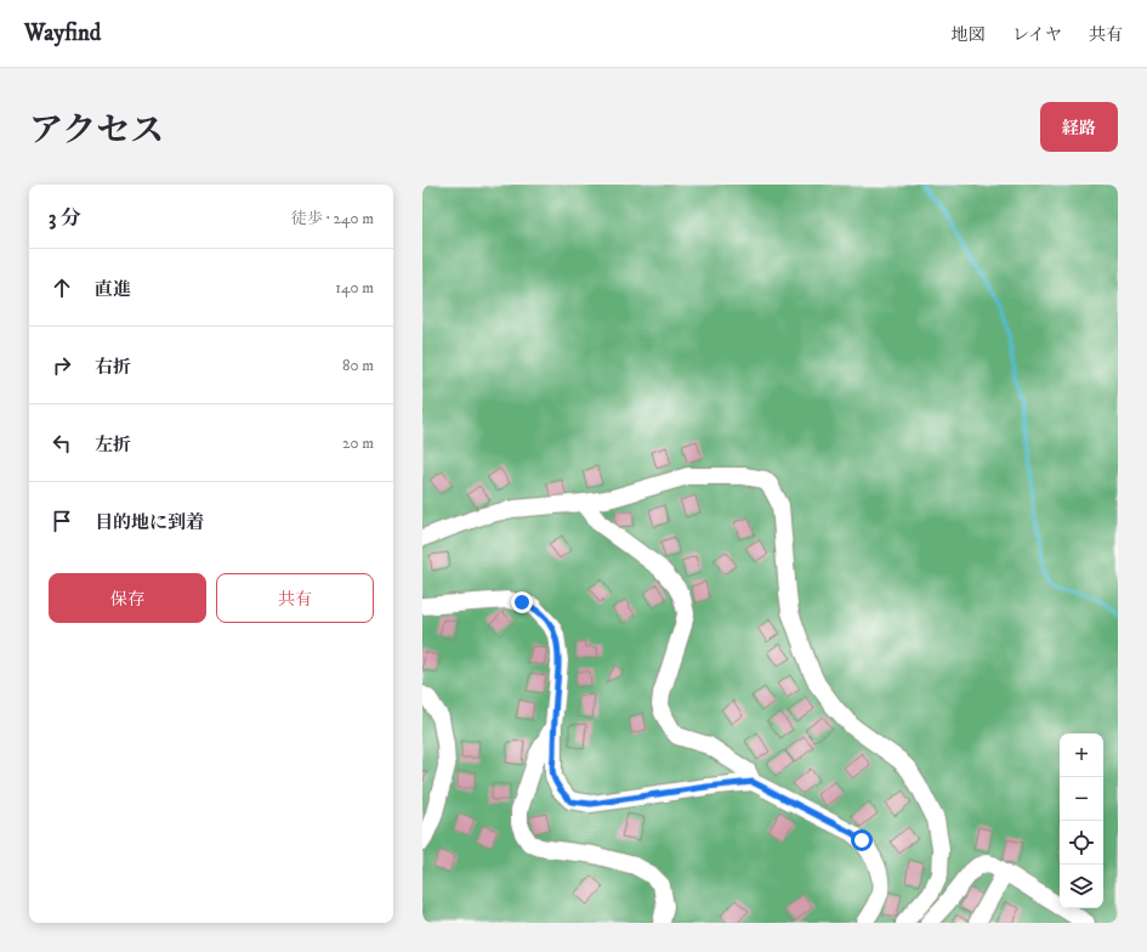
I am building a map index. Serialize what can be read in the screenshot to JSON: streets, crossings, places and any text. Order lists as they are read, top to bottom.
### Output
{
  "page": {
    "header": "Wayfind",
    "nav": ["地図", "レイヤ", "共有"],
    "title": "アクセス",
    "buttons": [
      "経路",
      ["保存", "共有"]
    ],
    "heading": ["3 分", "徒歩 · 240 m"],
    "list": [
      ["直進", "140 m"],
      ["右折", "80 m"],
      ["左折", "20 m"],
      "目的地に到着"
    ],
    "map_buttons": ["+", "−"]
  }
}
